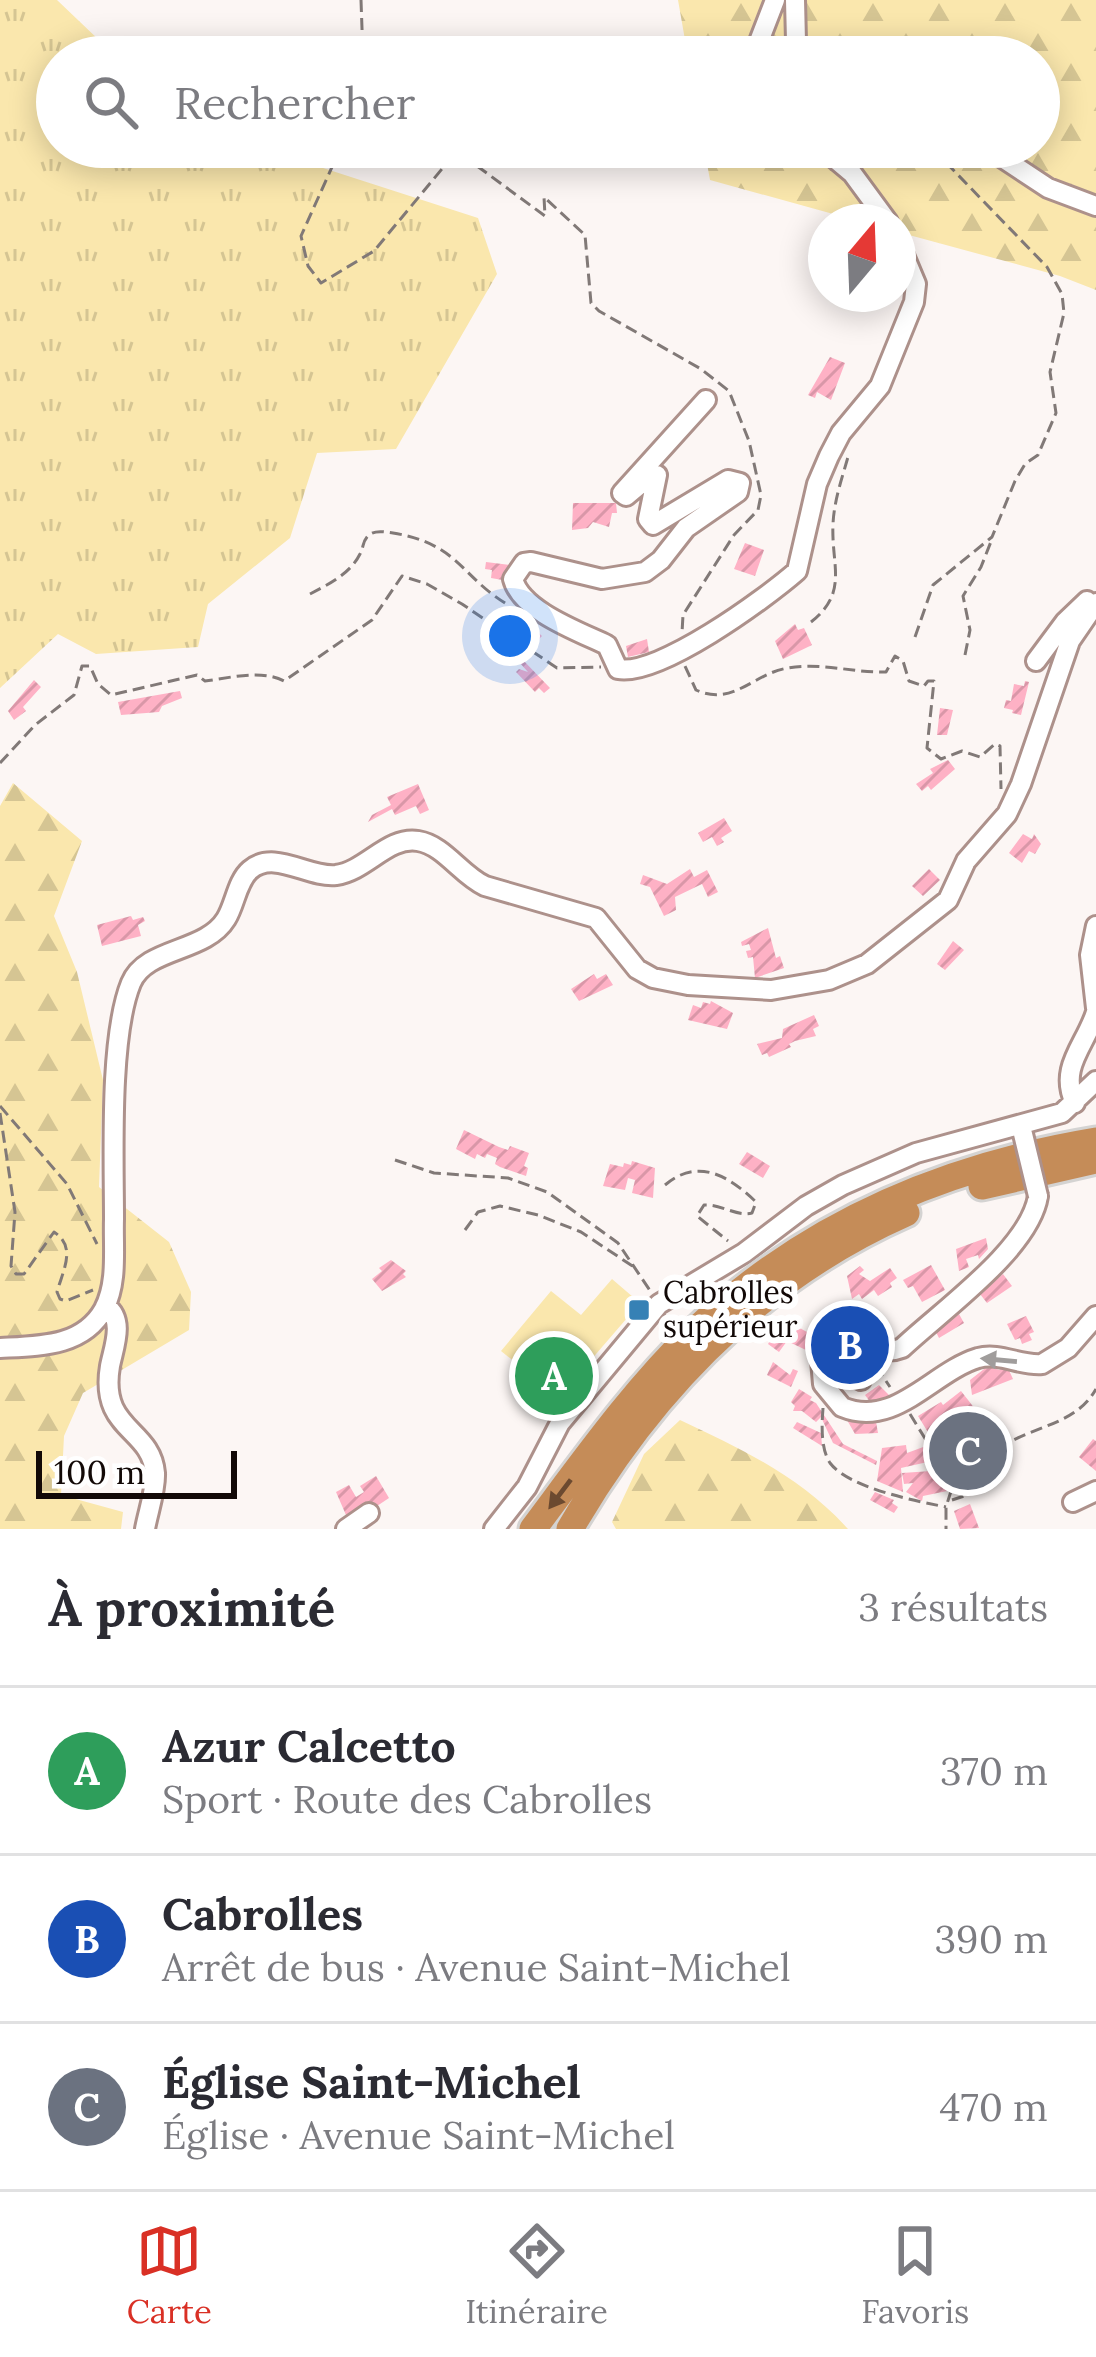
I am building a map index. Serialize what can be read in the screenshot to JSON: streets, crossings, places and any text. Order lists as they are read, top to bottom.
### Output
{
  "places": {
    "transit": ["Cabrolles supérieur"]
  },
  "scale_bar": "100 m",
  "north": "top",
  "page": {
    "search": "Rechercher",
    "pins": ["B", "A", "C"],
    "scale": "100 m",
    "heading": ["À proximité", "3 résultats"],
    "list": [
      {
        "mark": "A",
        "name": "Azur Calcetto",
        "note": "Sport · Route des Cabrolles",
        "value": "370 m"
      },
      {
        "mark": "B",
        "name": "Cabrolles",
        "note": "Arrêt de bus · Avenue Saint-Michel",
        "value": "390 m"
      },
      {
        "mark": "C",
        "name": "Église Saint-Michel",
        "note": "Église · Avenue Saint-Michel",
        "value": "470 m"
      }
    ],
    "nav": ["Carte", "Itinéraire", "Favoris"]
  }
}
